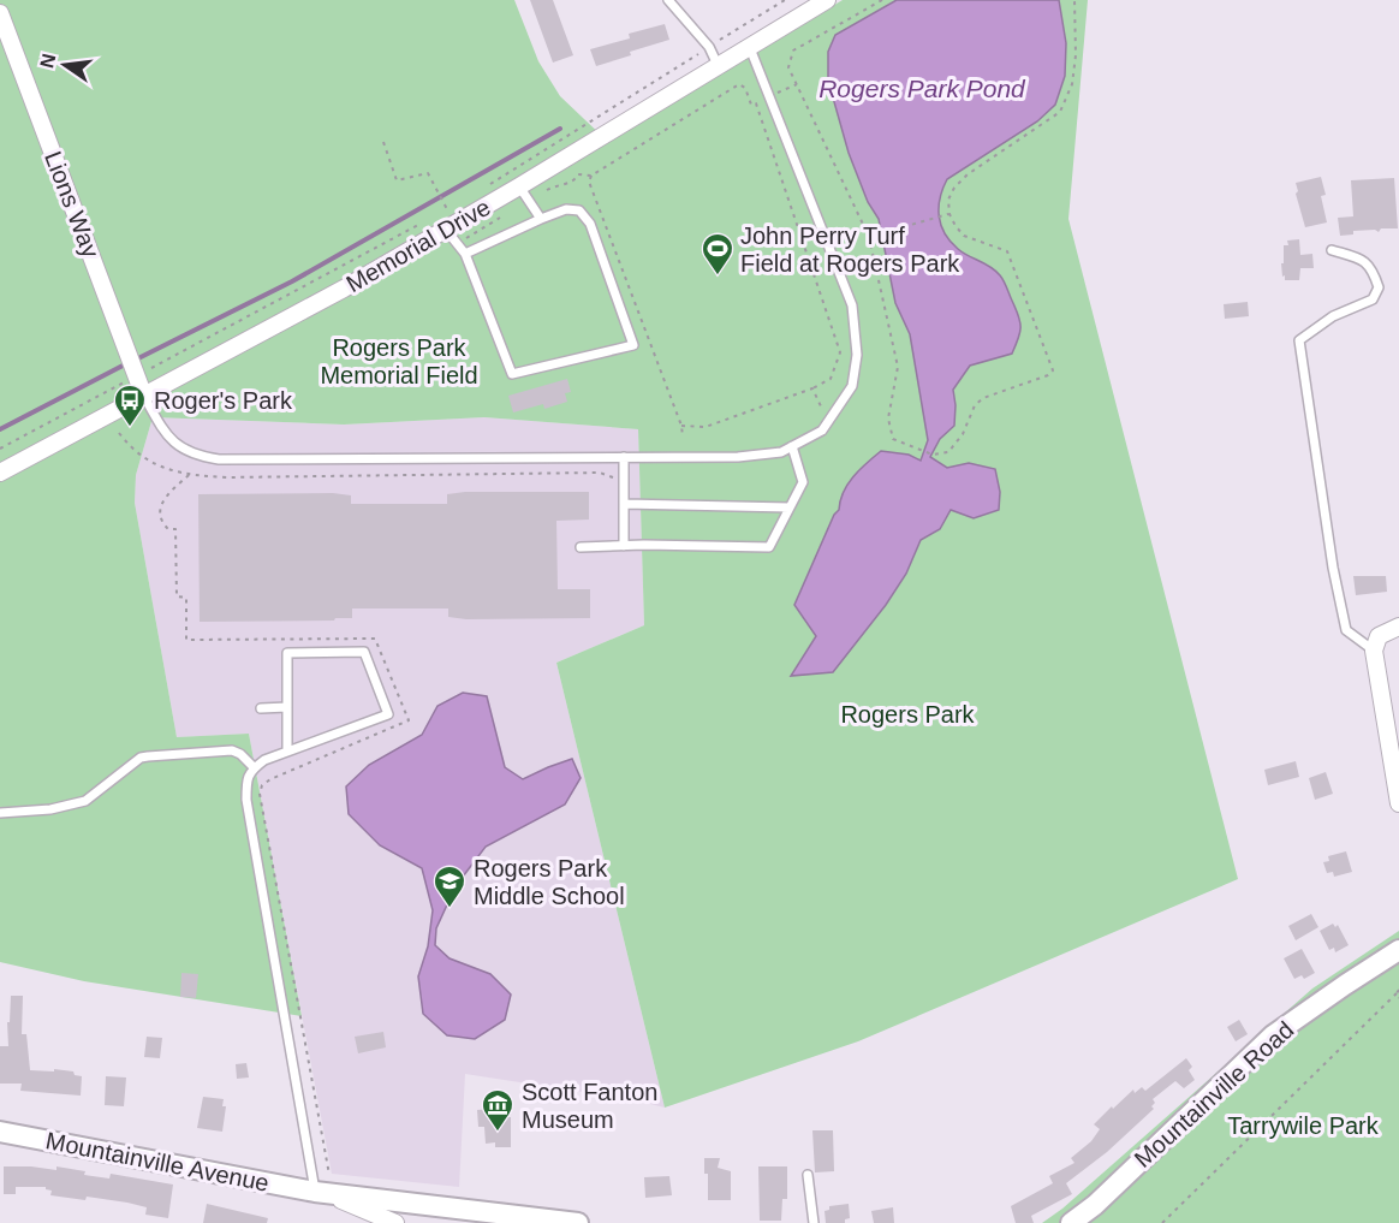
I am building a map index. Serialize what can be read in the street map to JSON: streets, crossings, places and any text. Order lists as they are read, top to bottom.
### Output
{
  "streets": {
    "street": [
      "Lions Way",
      "Memorial Drive",
      "Mountainville Road",
      "Mountainville Avenue"
    ]
  },
  "crossings": [
    ["Lions Way", "Memorial Drive"]
  ],
  "water": ["Rogers Park Pond"],
  "parks": ["Rogers Park Memorial Field", "Rogers Park", "Tarrywile Park"],
  "places": {
    "sports": ["John Perry Turf Field at Rogers Park"],
    "bus stop": ["Roger's Park"],
    "school or university": ["Rogers Park Middle School"],
    "museum": ["Scott Fanton Museum"]
  },
  "north": "left"
}
